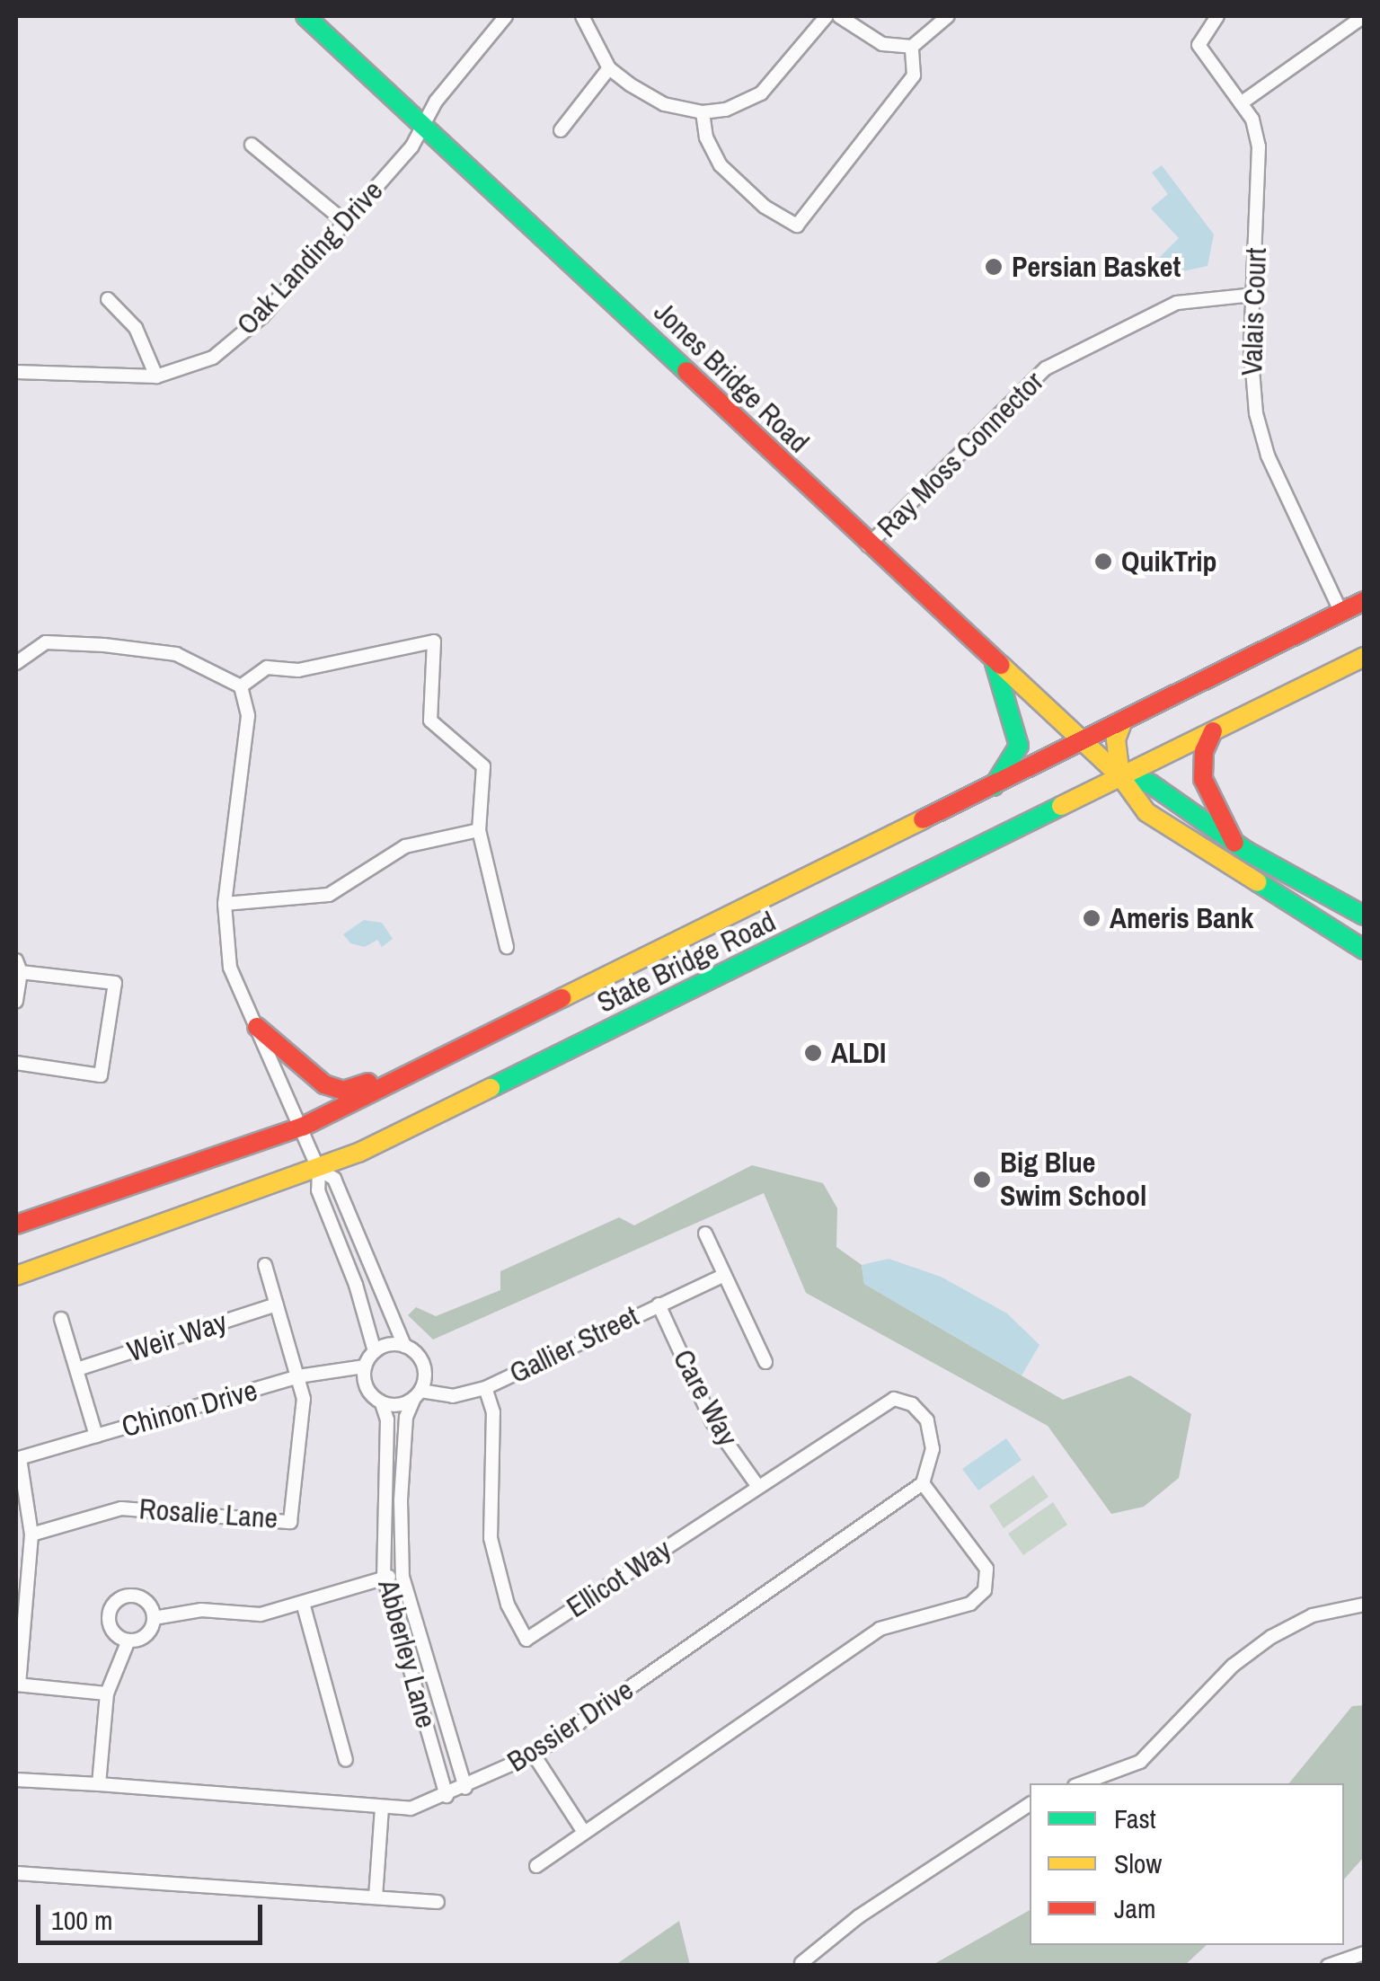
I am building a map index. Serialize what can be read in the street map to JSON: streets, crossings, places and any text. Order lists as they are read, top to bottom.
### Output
{
  "streets": {
    "main road": ["Jones Bridge Road", "State Bridge Road"],
    "street": [
      "Oak Landing Drive",
      "Valais Court",
      "Ray Moss Connector",
      "Weir Way",
      "Gallier Street",
      "Care Way",
      "Chinon Drive",
      "Rosalie Lane",
      "Ellicot Way",
      "Abberley Lane",
      "Bossier Drive"
    ]
  },
  "crossings": [
    ["Oak Landing Drive", "Jones Bridge Road"],
    ["Valais Court", "Ray Moss Connector"],
    ["Valais Court", "State Bridge Road"],
    ["Jones Bridge Road", "Ray Moss Connector"],
    ["Jones Bridge Road", "State Bridge Road"],
    ["Weir Way", "Rosalie Lane"],
    ["Gallier Street", "Care Way"],
    ["Gallier Street", "Chinon Drive"],
    ["Gallier Street", "Ellicot Way"],
    ["Gallier Street", "Abberley Lane"],
    ["Care Way", "Ellicot Way"],
    ["Chinon Drive", "Rosalie Lane"],
    ["Chinon Drive", "Abberley Lane"],
    ["Ellicot Way", "Bossier Drive"],
    ["Abberley Lane", "Bossier Drive"]
  ],
  "places": [
    "Persian Basket",
    "QuikTrip",
    "Ameris Bank",
    "ALDI",
    "Big Blue Swim School"
  ],
  "legend": ["Fast", "Slow", "Jam"],
  "scale_bar": "100 m"
}
